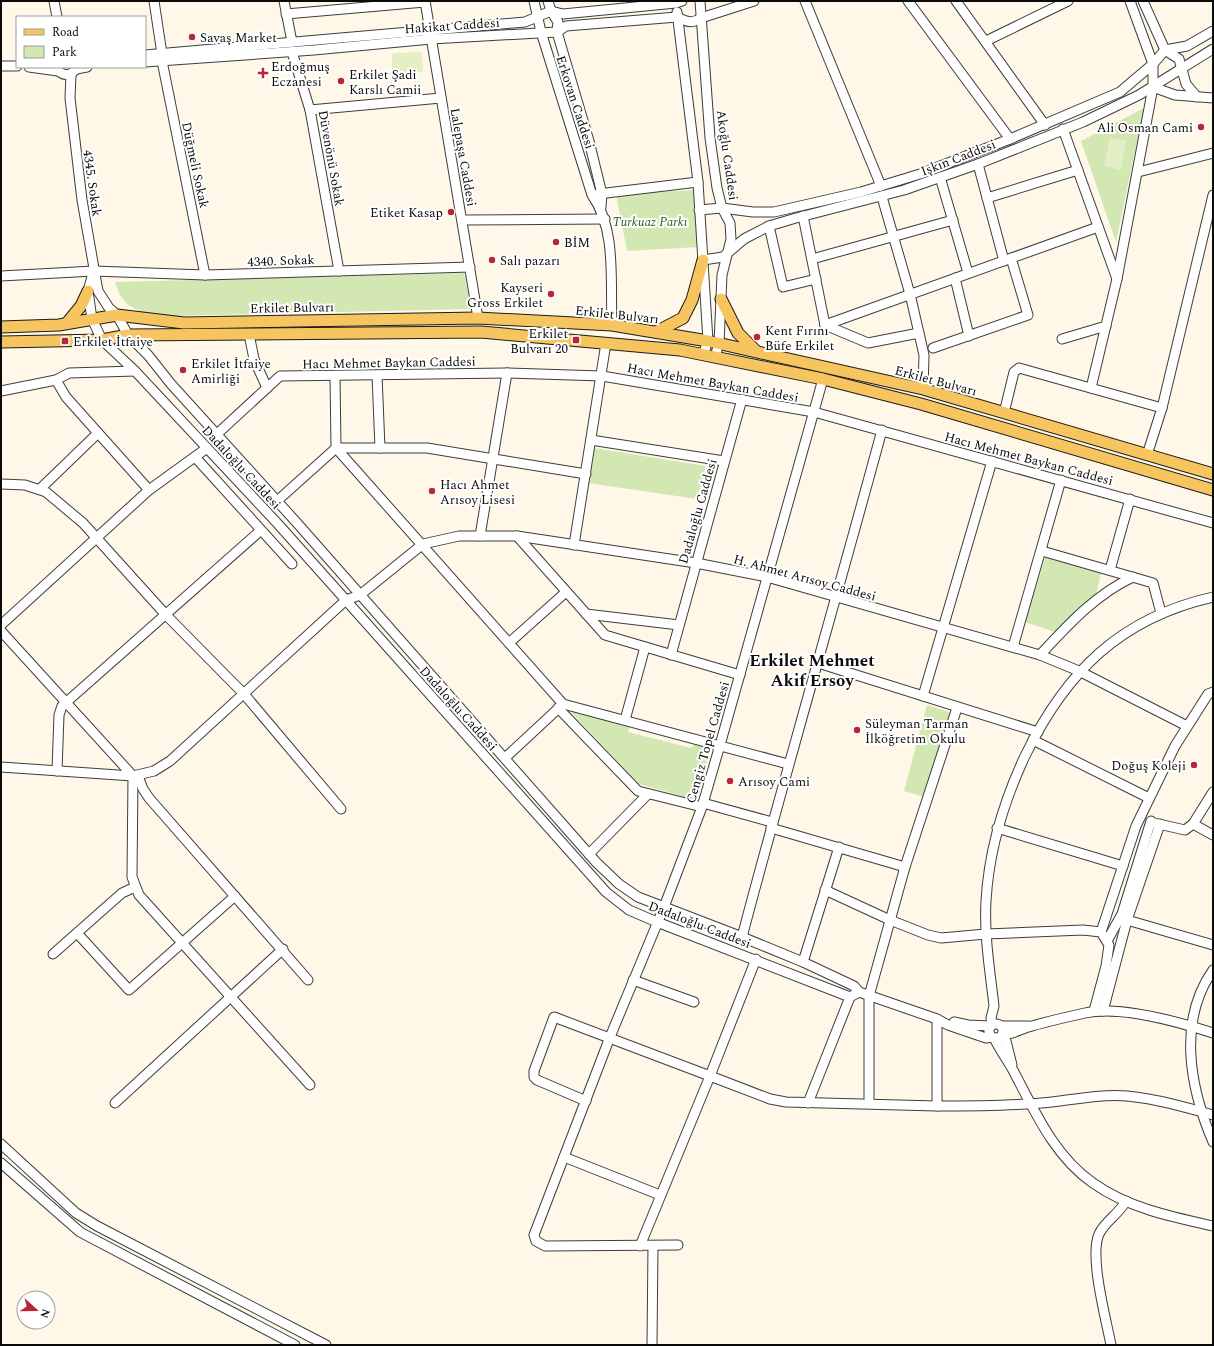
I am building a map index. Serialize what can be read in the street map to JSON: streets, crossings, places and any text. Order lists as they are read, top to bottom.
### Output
{
  "streets": {
    "main road": ["Erkilet Bulvarı"],
    "street": [
      "Hakikat Caddesi",
      "Erkovan Caddesi",
      "Akoğlu Caddesi",
      "Lalepaşa Caddesi",
      "Işkın Caddesi",
      "Düvenönü Sokak",
      "Düğmeli Sokak",
      "4345. Sokak",
      "4340. Sokak",
      "Hacı Mehmet Baykan Caddesi",
      "Dadaloğlu Caddesi",
      "H. Ahmet Arısoy Caddesi",
      "Cengiz Topel Caddesi"
    ]
  },
  "crossings": [
    ["Hakikat Caddesi", "Erkovan Caddesi"],
    ["Hakikat Caddesi", "Akoğlu Caddesi"],
    ["Hakikat Caddesi", "Lalepaşa Caddesi"],
    ["Hakikat Caddesi", "Düvenönü Sokak"],
    ["Hakikat Caddesi", "Düğmeli Sokak"],
    ["Erkovan Caddesi", "Erkilet Bulvarı"],
    ["Akoğlu Caddesi", "Işkın Caddesi"],
    ["Akoğlu Caddesi", "Erkilet Bulvarı"],
    ["Lalepaşa Caddesi", "4340. Sokak"],
    ["Lalepaşa Caddesi", "Erkilet Bulvarı"],
    ["Düvenönü Sokak", "4340. Sokak"],
    ["Düğmeli Sokak", "4340. Sokak"],
    ["4345. Sokak", "4340. Sokak"],
    ["4345. Sokak", "Erkilet Bulvarı"],
    ["4345. Sokak", "Dadaloğlu Caddesi"],
    ["Erkilet Bulvarı", "Dadaloğlu Caddesi"],
    ["Erkilet Bulvarı", "Cengiz Topel Caddesi"],
    ["Hacı Mehmet Baykan Caddesi", "Dadaloğlu Caddesi"],
    ["Hacı Mehmet Baykan Caddesi", "Cengiz Topel Caddesi"],
    ["Dadaloğlu Caddesi", "H. Ahmet Arısoy Caddesi"],
    ["Dadaloğlu Caddesi", "Cengiz Topel Caddesi"],
    ["H. Ahmet Arısoy Caddesi", "Cengiz Topel Caddesi"]
  ],
  "districts": ["Erkilet Mehmet Akif Ersoy"],
  "parks": ["Turkuaz Parkı"],
  "places": {
    "other": [
      "Savaş Market",
      "Erkilet Şadi Karslı Camii",
      "Ali Osman Cami",
      "Etiket Kasap",
      "BİM",
      "Salı pazarı",
      "Kayseri Gross Erkilet",
      "Kent Fırını Büfe Erkilet",
      "Erkilet İtfaiye Amirliği",
      "Hacı Ahmet Arısoy Lisesi",
      "Süleyman Tarman İlköğretim Okulu",
      "Doğuş Koleji",
      "Arısoy Cami"
    ],
    "health": ["Erdoğmuş Eczanesi"],
    "transit": ["Erkilet Bulvarı 20", "Erkilet İtfaiye"]
  },
  "legend": ["Road", "Park"],
  "north": "right"
}
